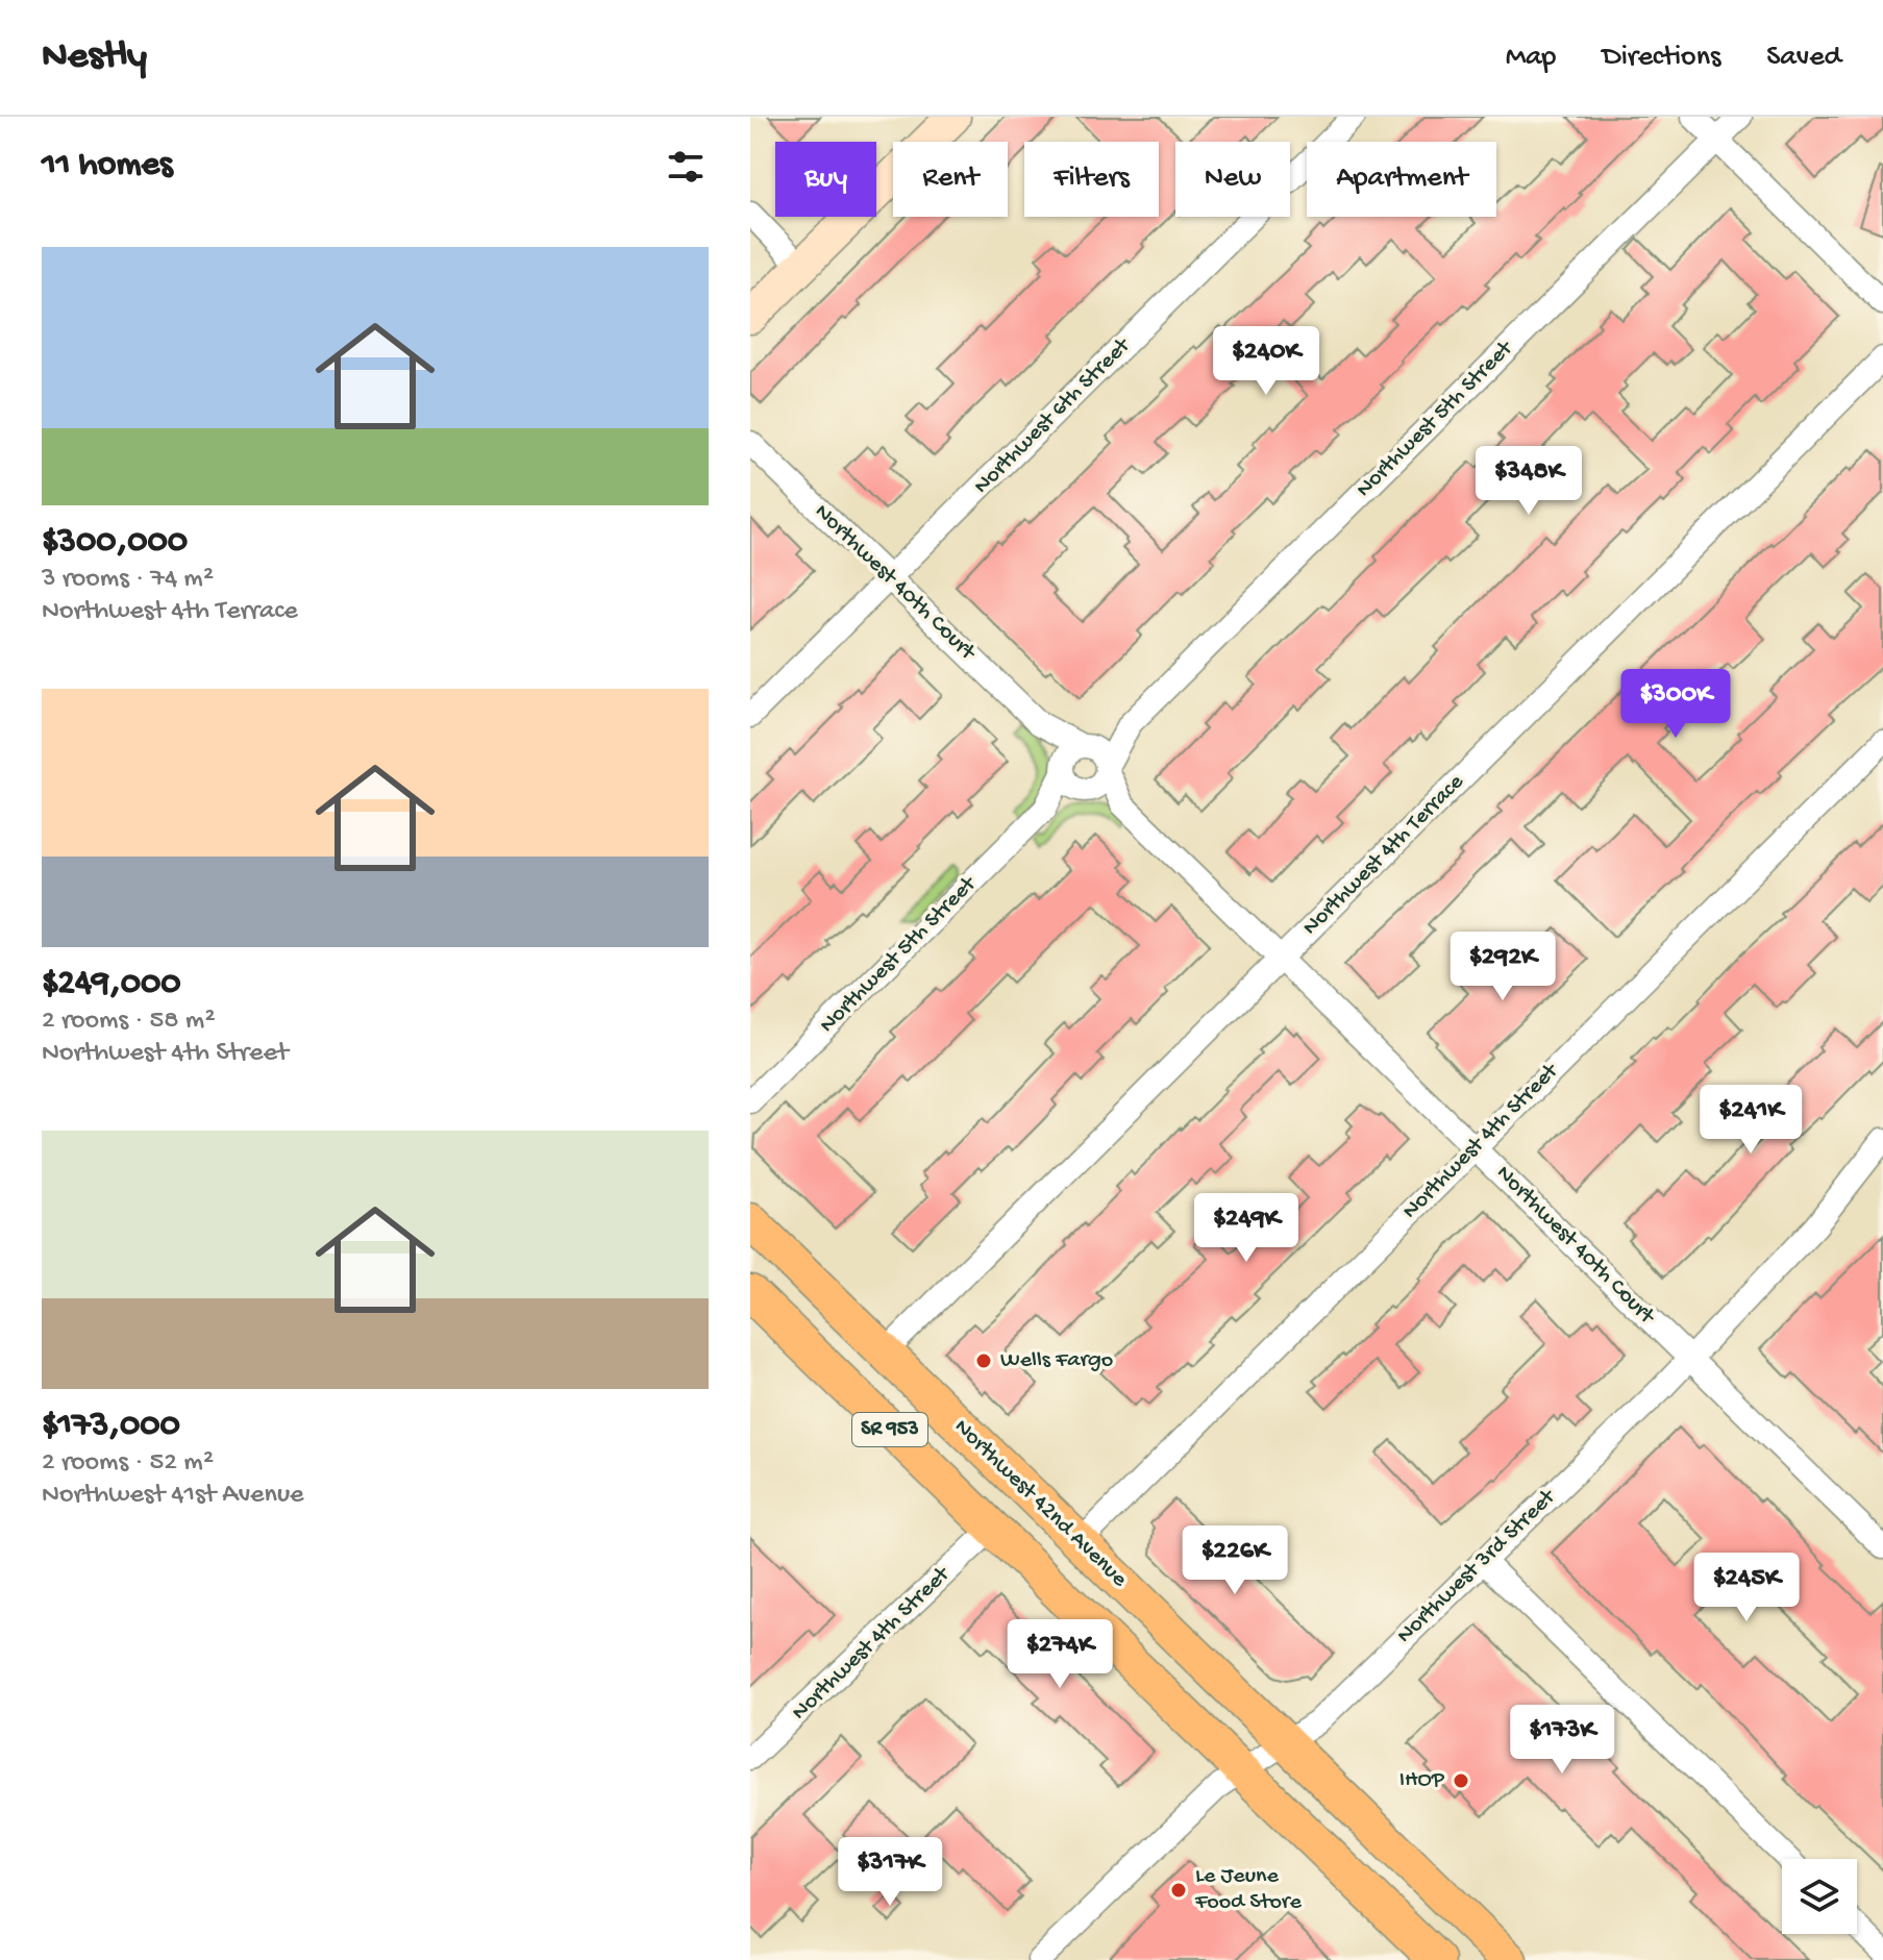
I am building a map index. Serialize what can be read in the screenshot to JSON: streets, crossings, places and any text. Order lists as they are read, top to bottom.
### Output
{
  "streets": {
    "main road": ["SR 953", "Northwest 42nd Avenue"],
    "street": [
      "Northwest 6th Street",
      "Northwest 5th Street",
      "Northwest 40th Court",
      "Northwest 4th Terrace",
      "Northwest 4th Street",
      "Northwest 3rd Street"
    ]
  },
  "crossings": [
    ["Northwest 6th Street", "Northwest 40th Court"],
    ["Northwest 5th Street", "Northwest 40th Court"],
    ["Northwest 40th Court", "Northwest 4th Terrace"],
    ["Northwest 40th Court", "Northwest 4th Street"],
    ["Northwest 40th Court", "Northwest 3rd Street"],
    ["Northwest 4th Terrace", "Northwest 42nd Avenue"],
    ["Northwest 4th Street", "SR 953"],
    ["Northwest 4th Street", "Northwest 42nd Avenue"],
    ["SR 953", "Northwest 3rd Street"],
    ["Northwest 42nd Avenue", "Northwest 3rd Street"]
  ],
  "places": ["Wells Fargo", "IHOP", "Le Jeune Food Store"],
  "page": {
    "header": "Nestly",
    "nav": ["Map", "Directions", "Saved"],
    "heading": "11 homes",
    "chip": [
      "Buy",
      "Rent",
      "Filters",
      "New",
      "Apartment"
    ],
    "list": [
      {
        "name": "$300,000",
        "note": "3 rooms · 74 m² · Northwest 4th Terrace"
      },
      {
        "name": "$249,000",
        "note": "2 rooms · 58 m² · Northwest 4th Street"
      },
      {
        "name": "$173,000",
        "note": "2 rooms · 52 m² · Northwest 41st Avenue"
      }
    ],
    "price": [
      "$240K",
      "$348K",
      "$300K",
      "$292K",
      "$241K",
      "$249K",
      "$226K",
      "$245K",
      "$274K",
      "$173K",
      "$317K"
    ]
  }
}
